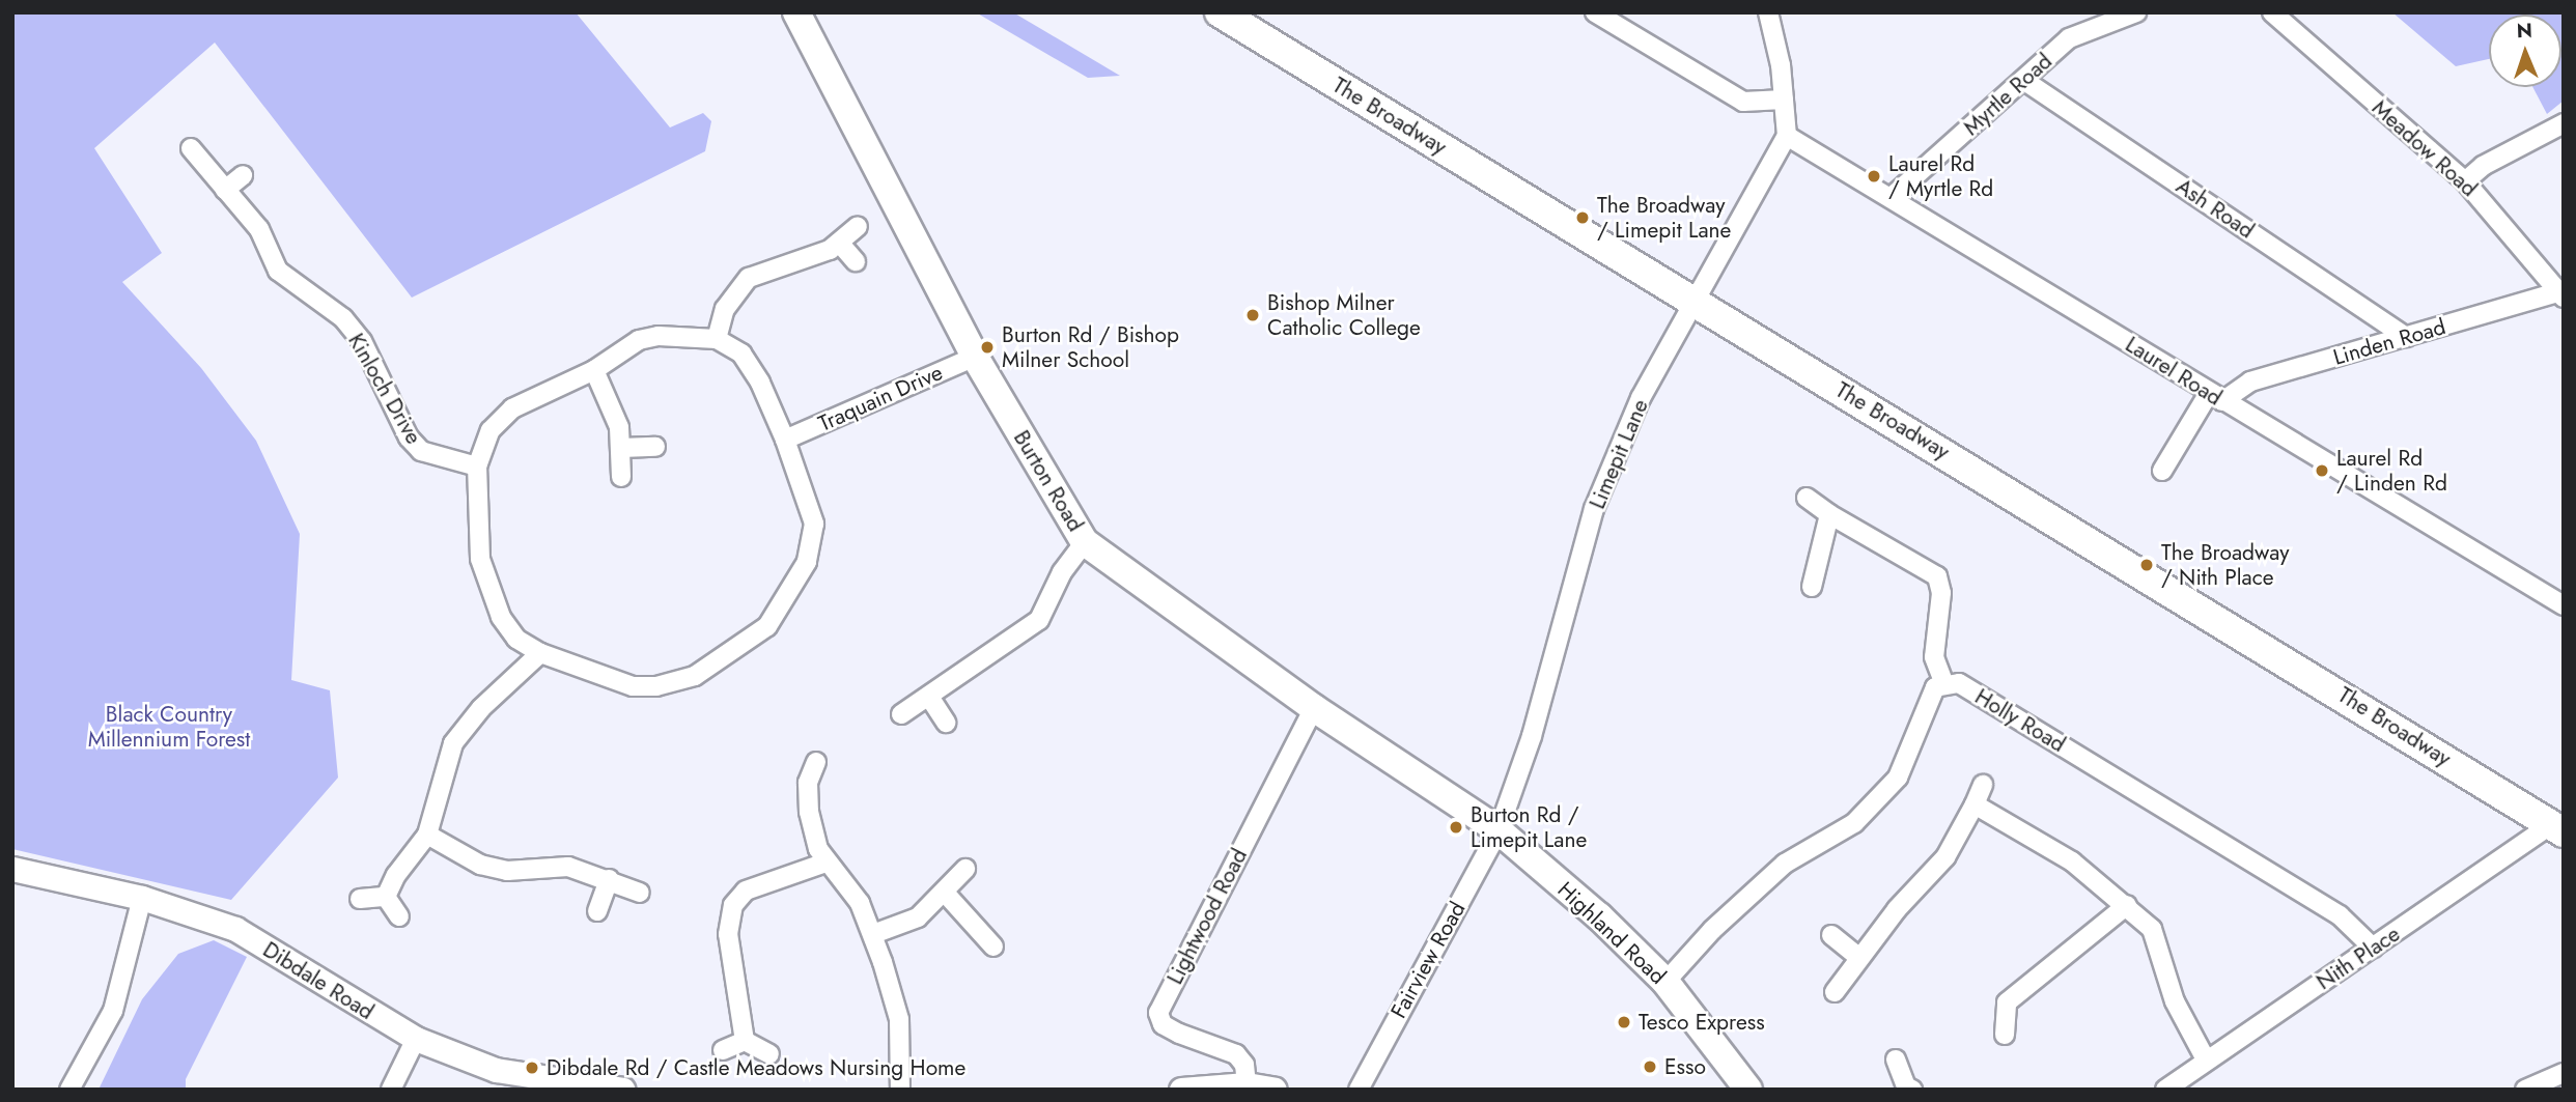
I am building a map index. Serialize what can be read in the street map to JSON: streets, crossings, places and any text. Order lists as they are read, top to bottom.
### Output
{
  "streets": {
    "main road": ["The Broadway", "Burton Road", "Highland Road"],
    "street": [
      "Myrtle Road",
      "Meadow Road",
      "Ash Road",
      "Linden Road",
      "Laurel Road",
      "Kinloch Drive",
      "Traquain Drive",
      "Limepit Lane",
      "Holly Road",
      "Lightwood Road",
      "Nith Place",
      "Fairview Road",
      "Dibdale Road"
    ]
  },
  "crossings": [
    ["Myrtle Road", "Ash Road"],
    ["Myrtle Road", "Laurel Road"],
    ["The Broadway", "Limepit Lane"],
    ["The Broadway", "Nith Place"],
    ["Meadow Road", "Linden Road"],
    ["Ash Road", "Linden Road"],
    ["Linden Road", "Laurel Road"],
    ["Laurel Road", "Limepit Lane"],
    ["Traquain Drive", "Burton Road"],
    ["Limepit Lane", "Burton Road"],
    ["Limepit Lane", "Highland Road"],
    ["Limepit Lane", "Fairview Road"],
    ["Burton Road", "Lightwood Road"],
    ["Burton Road", "Highland Road"],
    ["Burton Road", "Fairview Road"],
    ["Holly Road", "Nith Place"],
    ["Highland Road", "Fairview Road"]
  ],
  "parks": ["Black Country Millennium Forest"],
  "places": [
    "Laurel Rd / Myrtle Rd",
    "The Broadway / Limepit Lane",
    "Bishop Milner Catholic College",
    "Burton Rd / Bishop Milner School",
    "Laurel Rd / Linden Rd",
    "The Broadway / Nith Place",
    "Burton Rd / Limepit Lane",
    "Tesco Express",
    "Esso",
    "Dibdale Rd / Castle Meadows Nursing Home"
  ],
  "north": "top"
}
